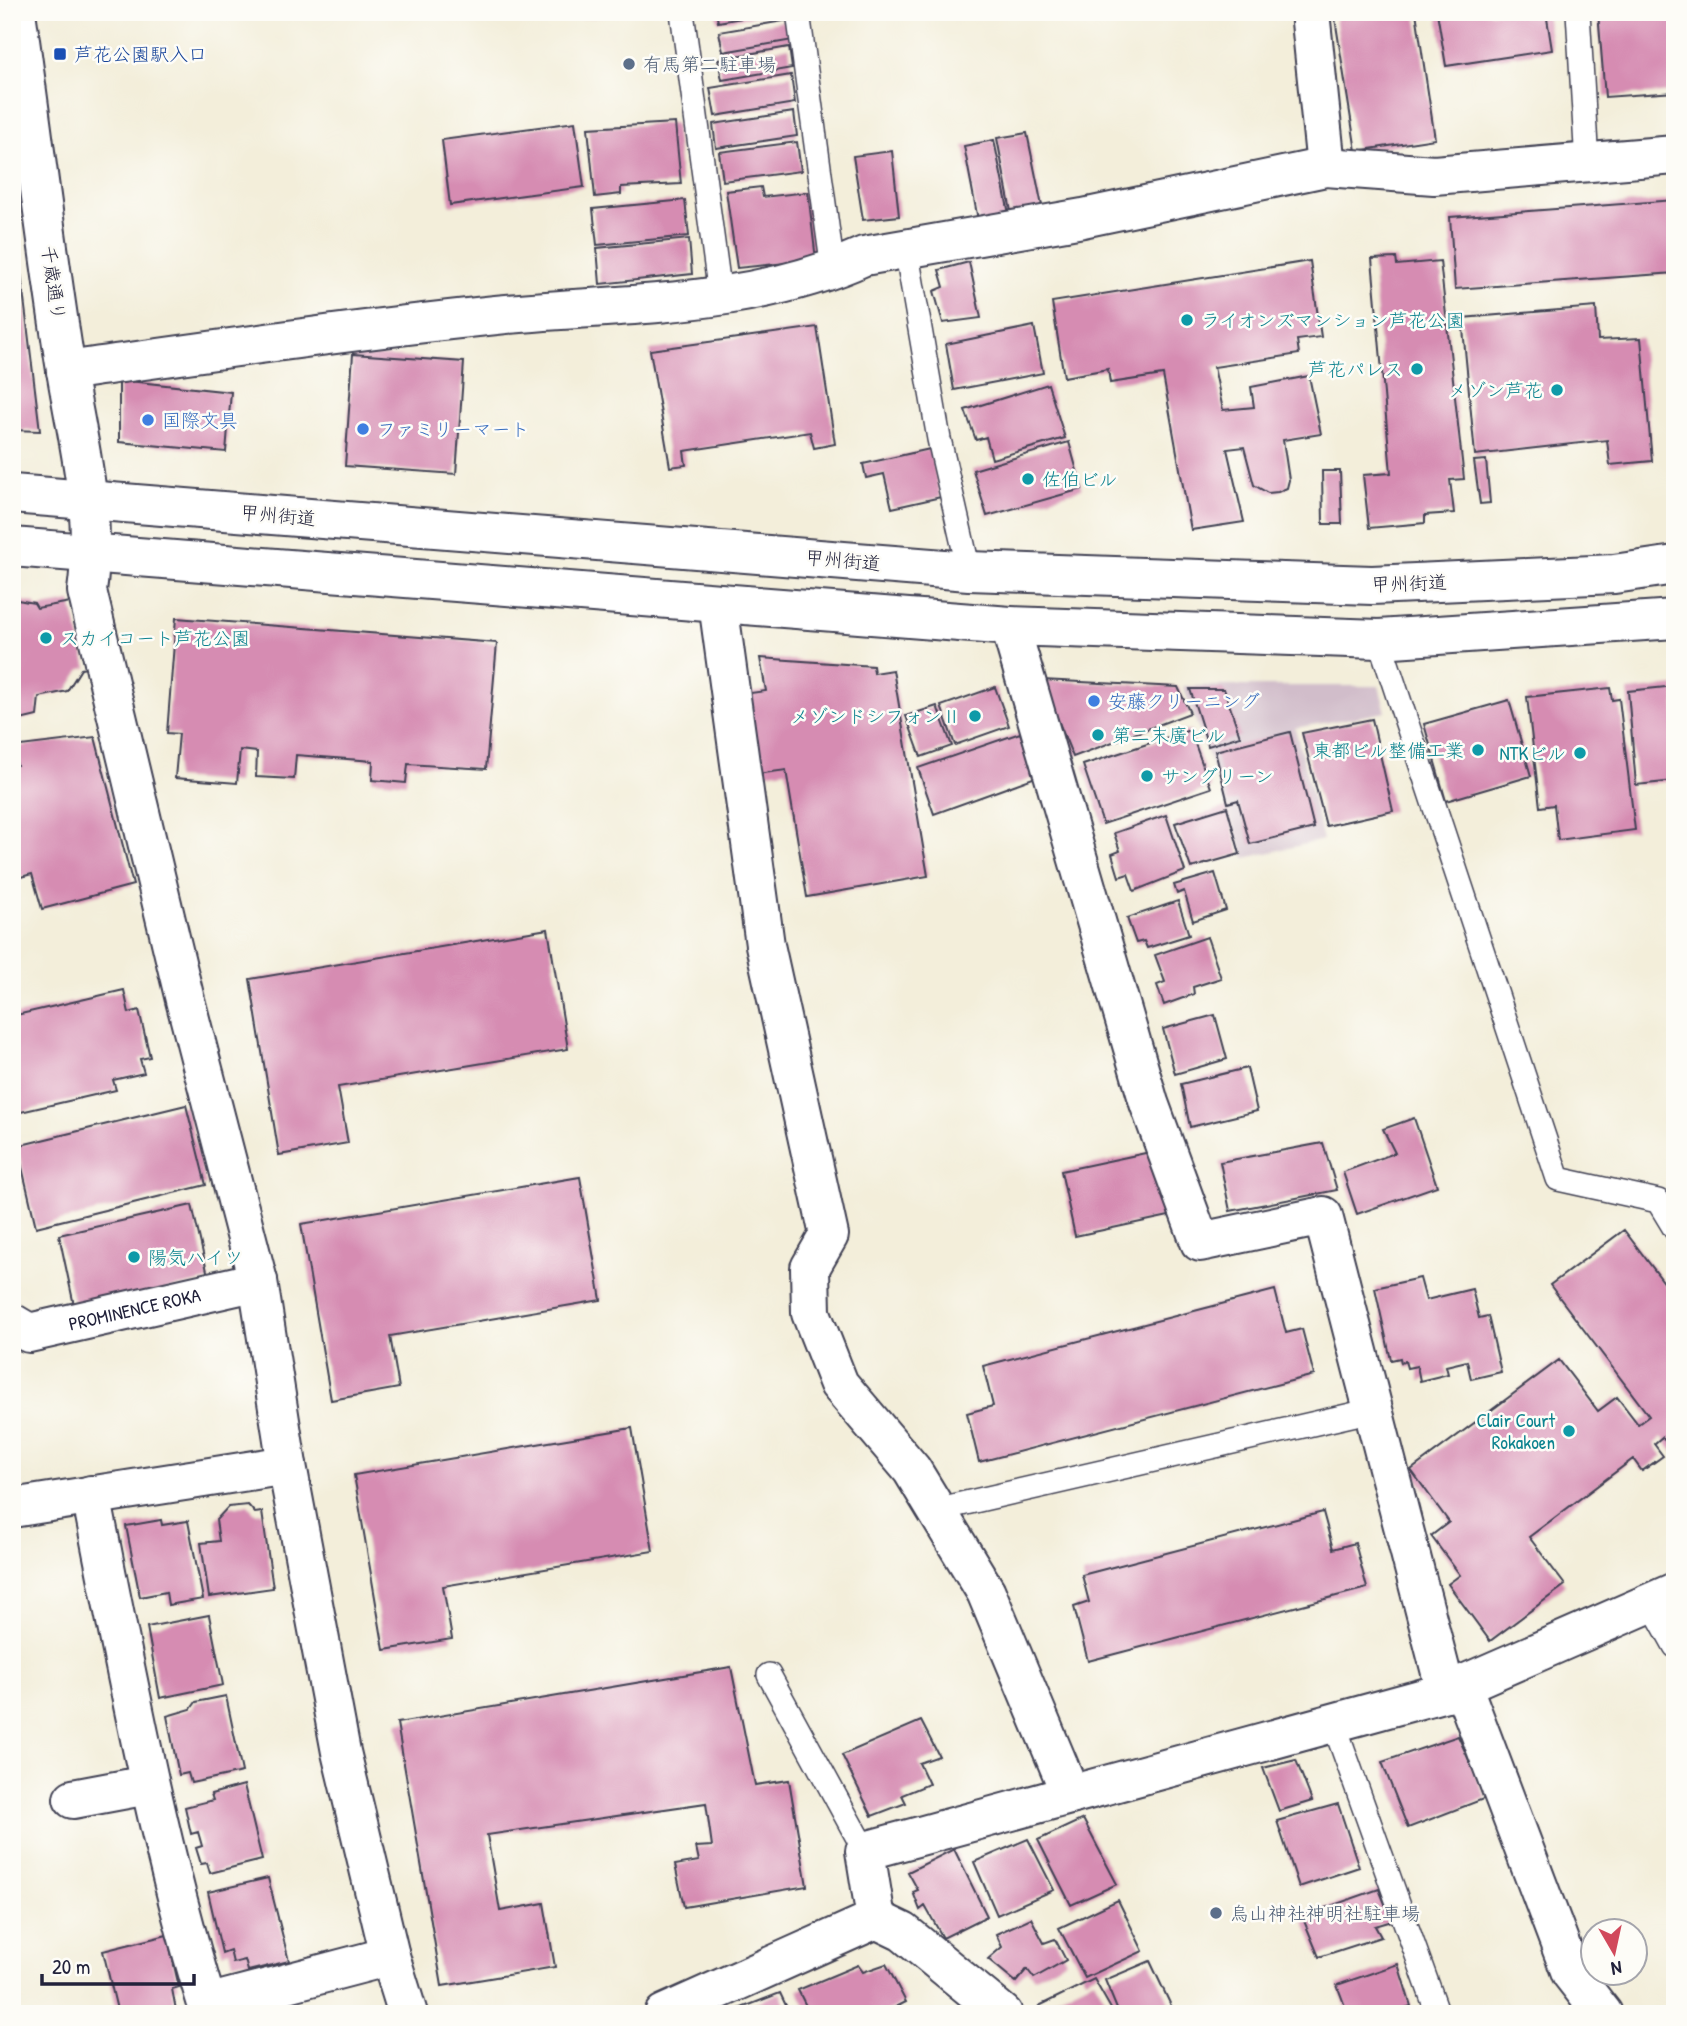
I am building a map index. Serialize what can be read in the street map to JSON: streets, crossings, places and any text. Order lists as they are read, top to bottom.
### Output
{
  "streets": {
    "main road": ["千歳通り", "甲州街道", "PROMINENCE ROKA"]
  },
  "crossings": [
    ["千歳通り", "甲州街道"],
    ["千歳通り", "PROMINENCE ROKA"]
  ],
  "places": {
    "transit": ["芦花公園駅入口"],
    "other": [
      "有馬第二駐車場",
      "ライオンズマンション芦花公園",
      "芦花パレス",
      "メゾン芦花",
      "国際文具",
      "ファミリーマート",
      "佐伯ビル",
      "スカイコート芦花公園",
      "安藤クリーニング",
      "メゾンドシフォンⅡ",
      "第二末廣ビル",
      "東都ビル整備工業",
      "NTKビル",
      "サングリーン",
      "陽気ハイツ",
      "Clair Court Rokakoen",
      "烏山神社神明社駐車場"
    ]
  },
  "scale_bar": "20 m",
  "north": "bottom"
}
